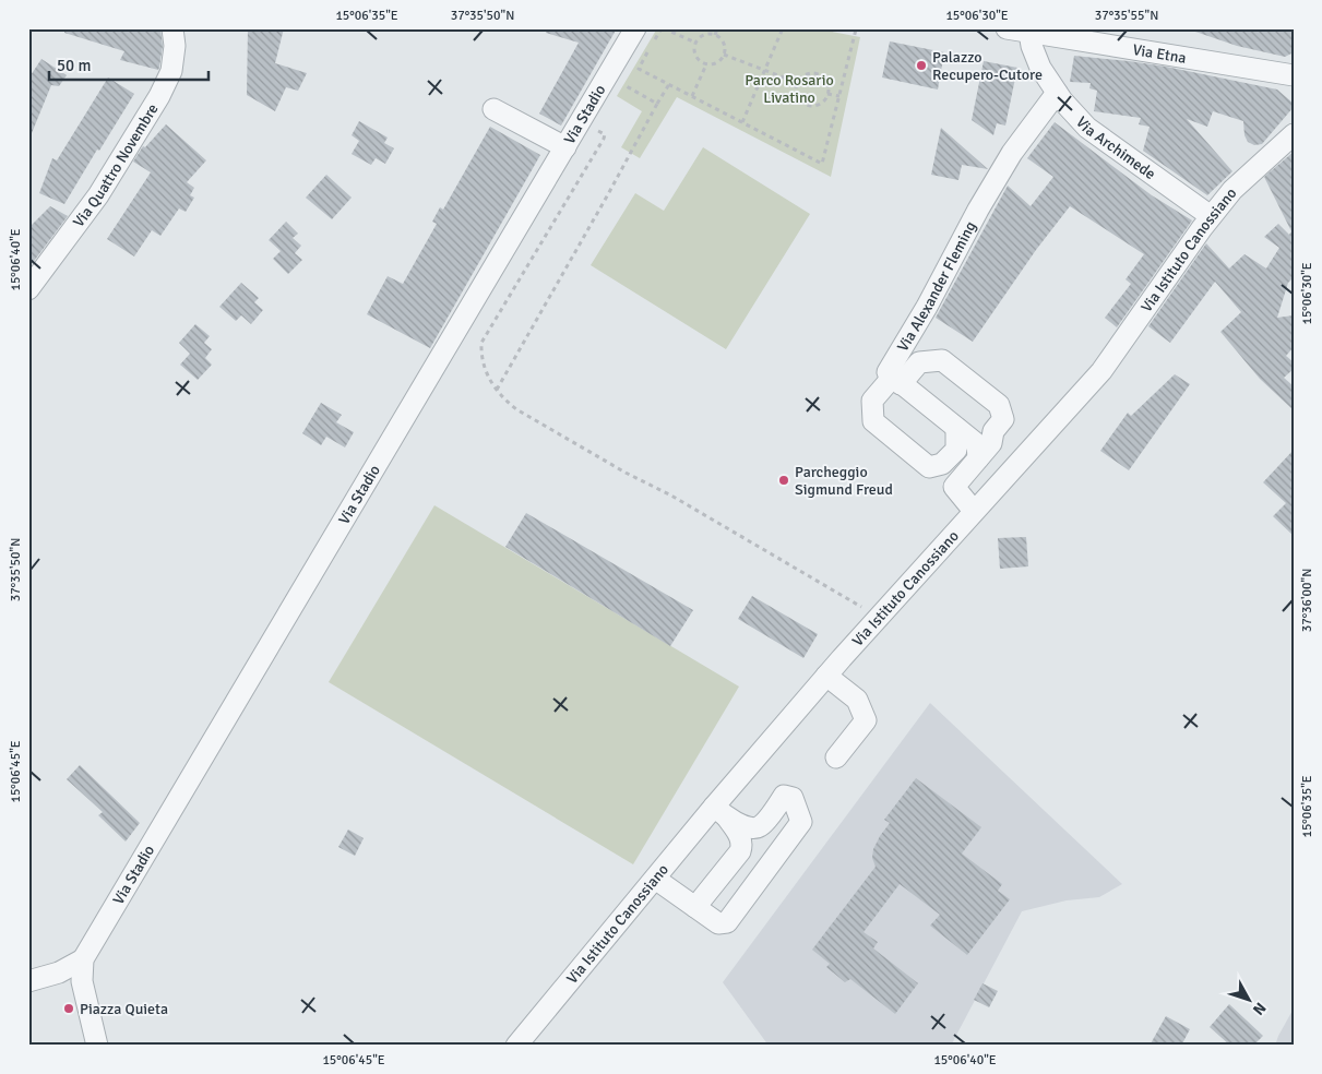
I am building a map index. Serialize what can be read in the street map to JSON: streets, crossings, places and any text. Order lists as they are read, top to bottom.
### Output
{
  "streets": {
    "street": [
      "Via Etna",
      "Via Stadio",
      "Via Archimede",
      "Via Quattro Novembre",
      "Via Istituto Canossiano",
      "Via Alexander Fleming"
    ]
  },
  "crossings": [
    ["Via Etna", "Via Archimede"],
    ["Via Archimede", "Via Istituto Canossiano"],
    ["Via Archimede", "Via Alexander Fleming"]
  ],
  "parks": ["Parco Rosario Livatino"],
  "places": ["Palazzo Recupero-Cutore", "Parcheggio Sigmund Freud", "Piazza Quieta"],
  "scale_bar": "50 m",
  "north": "bottom right",
  "coordinates": [
    "15°06'35\"E",
    "37°35'50\"N",
    "15°06'30\"E",
    "37°35'55\"N",
    "15°06'40\"E",
    "37°36'00\"N",
    "15°06'45\"E"
  ]
}
